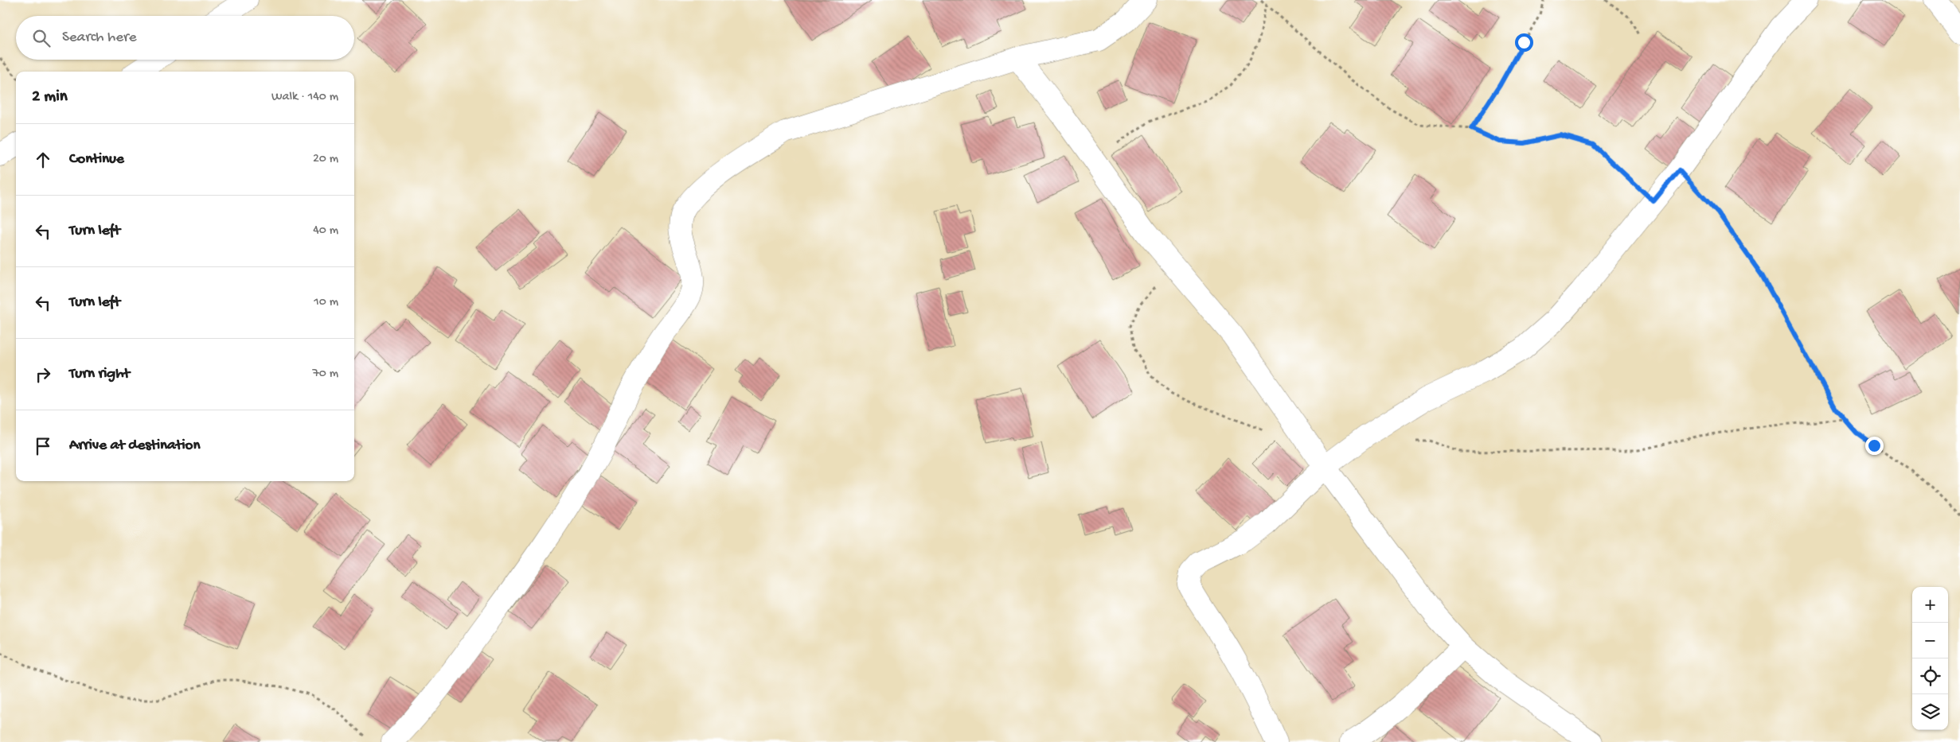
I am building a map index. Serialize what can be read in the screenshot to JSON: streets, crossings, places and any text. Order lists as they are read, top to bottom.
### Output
{
  "page": {
    "search": "Search here",
    "heading": ["2 min", "Walk · 140 m"],
    "list": [
      ["Continue", "20 m"],
      ["Turn left", "40 m"],
      ["Turn left", "10 m"],
      ["Turn right", "70 m"],
      "Arrive at destination"
    ],
    "map_buttons": ["+", "−"]
  }
}
